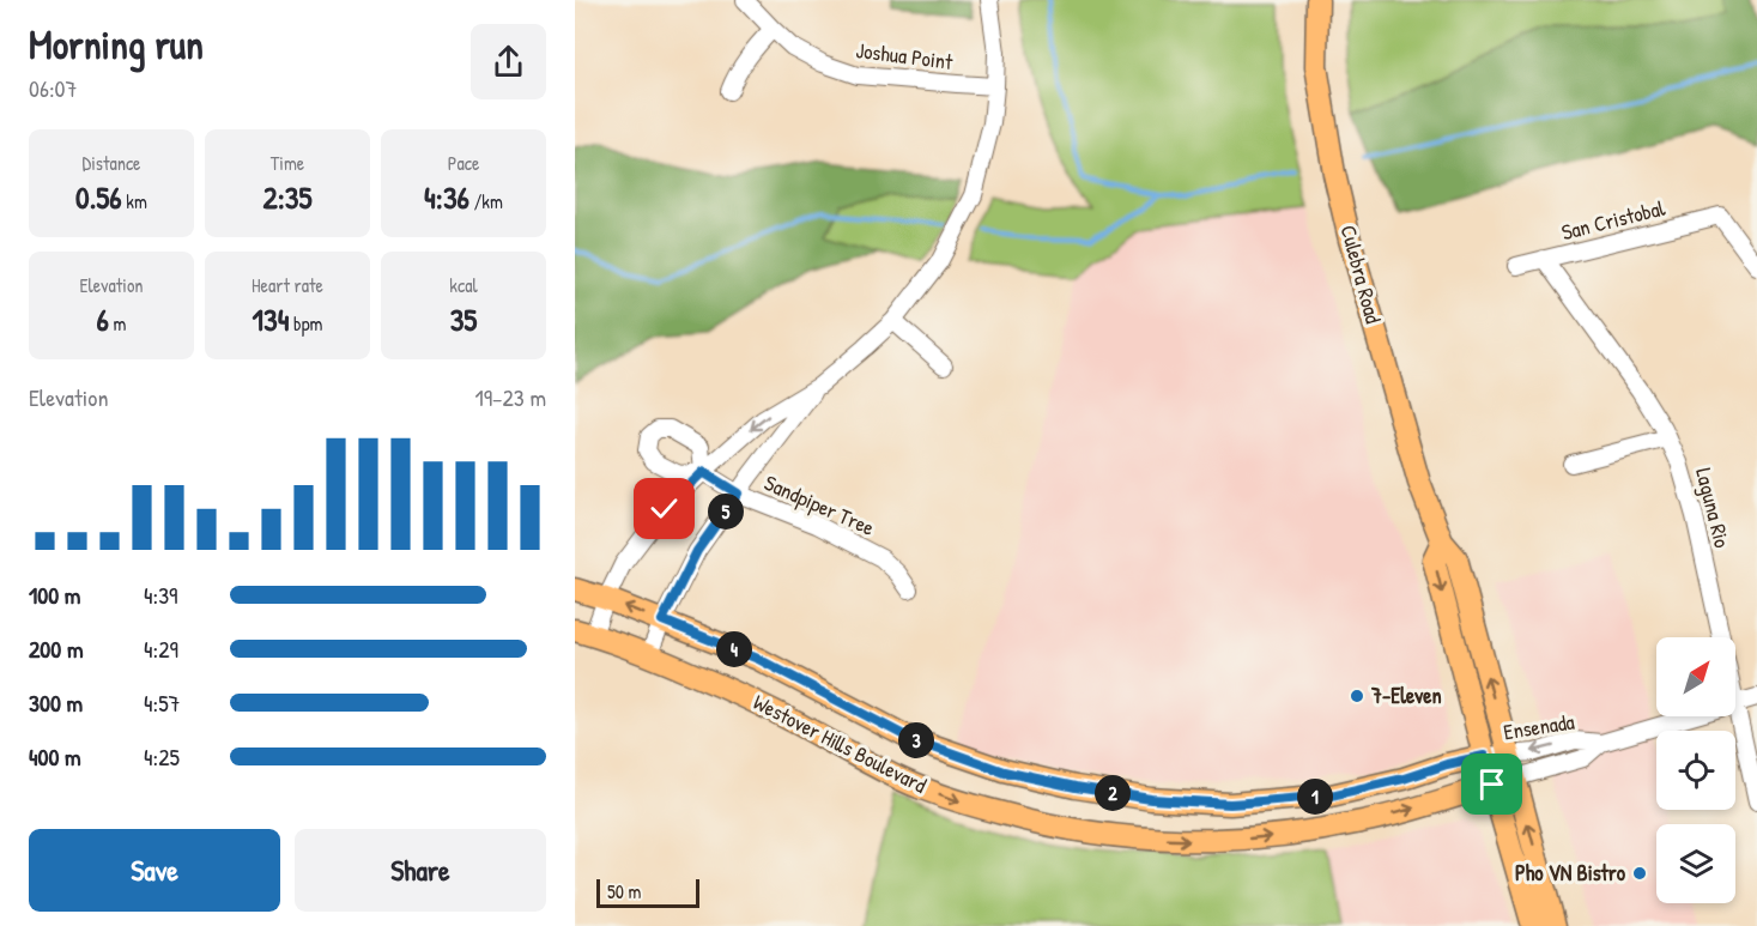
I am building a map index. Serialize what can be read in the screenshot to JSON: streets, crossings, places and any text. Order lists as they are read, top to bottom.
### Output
{
  "streets": {
    "main road": ["Culebra Road", "Westover Hills Boulevard"],
    "street": [
      "Joshua Point",
      "San Cristobal",
      "Sandpiper Tree",
      "Laguna Rio",
      "Ensenada"
    ]
  },
  "crossings": [
    ["San Cristobal", "Laguna Rio"],
    ["Culebra Road", "Ensenada"],
    ["Culebra Road", "Westover Hills Boulevard"],
    ["Laguna Rio", "Ensenada"],
    ["Ensenada", "Westover Hills Boulevard"]
  ],
  "places": ["7-Eleven", "Pho VN Bistro"],
  "scale_bar": "50 m",
  "north": "top right",
  "page": {
    "heading": ["Morning run", "06:07"],
    "stats": [
      ["Distance", "0.56 km"],
      ["Time", "2:35"],
      ["Pace", "4:36 /km"],
      ["Elevation", "6 m"],
      ["Heart rate", "134 bpm"],
      ["kcal", "35"]
    ],
    "chart": ["Elevation", "19–23 m"],
    "pins": [
      "5",
      "4",
      "3",
      "2",
      "1"
    ],
    "list": [
      {
        "name": "100 m",
        "note": "4:39"
      },
      {
        "name": "200 m",
        "note": "4:29"
      },
      {
        "name": "300 m",
        "note": "4:57"
      },
      {
        "name": "400 m",
        "note": "4:25"
      }
    ],
    "buttons": ["Save", "Share"],
    "scale": "50 m"
  }
}
